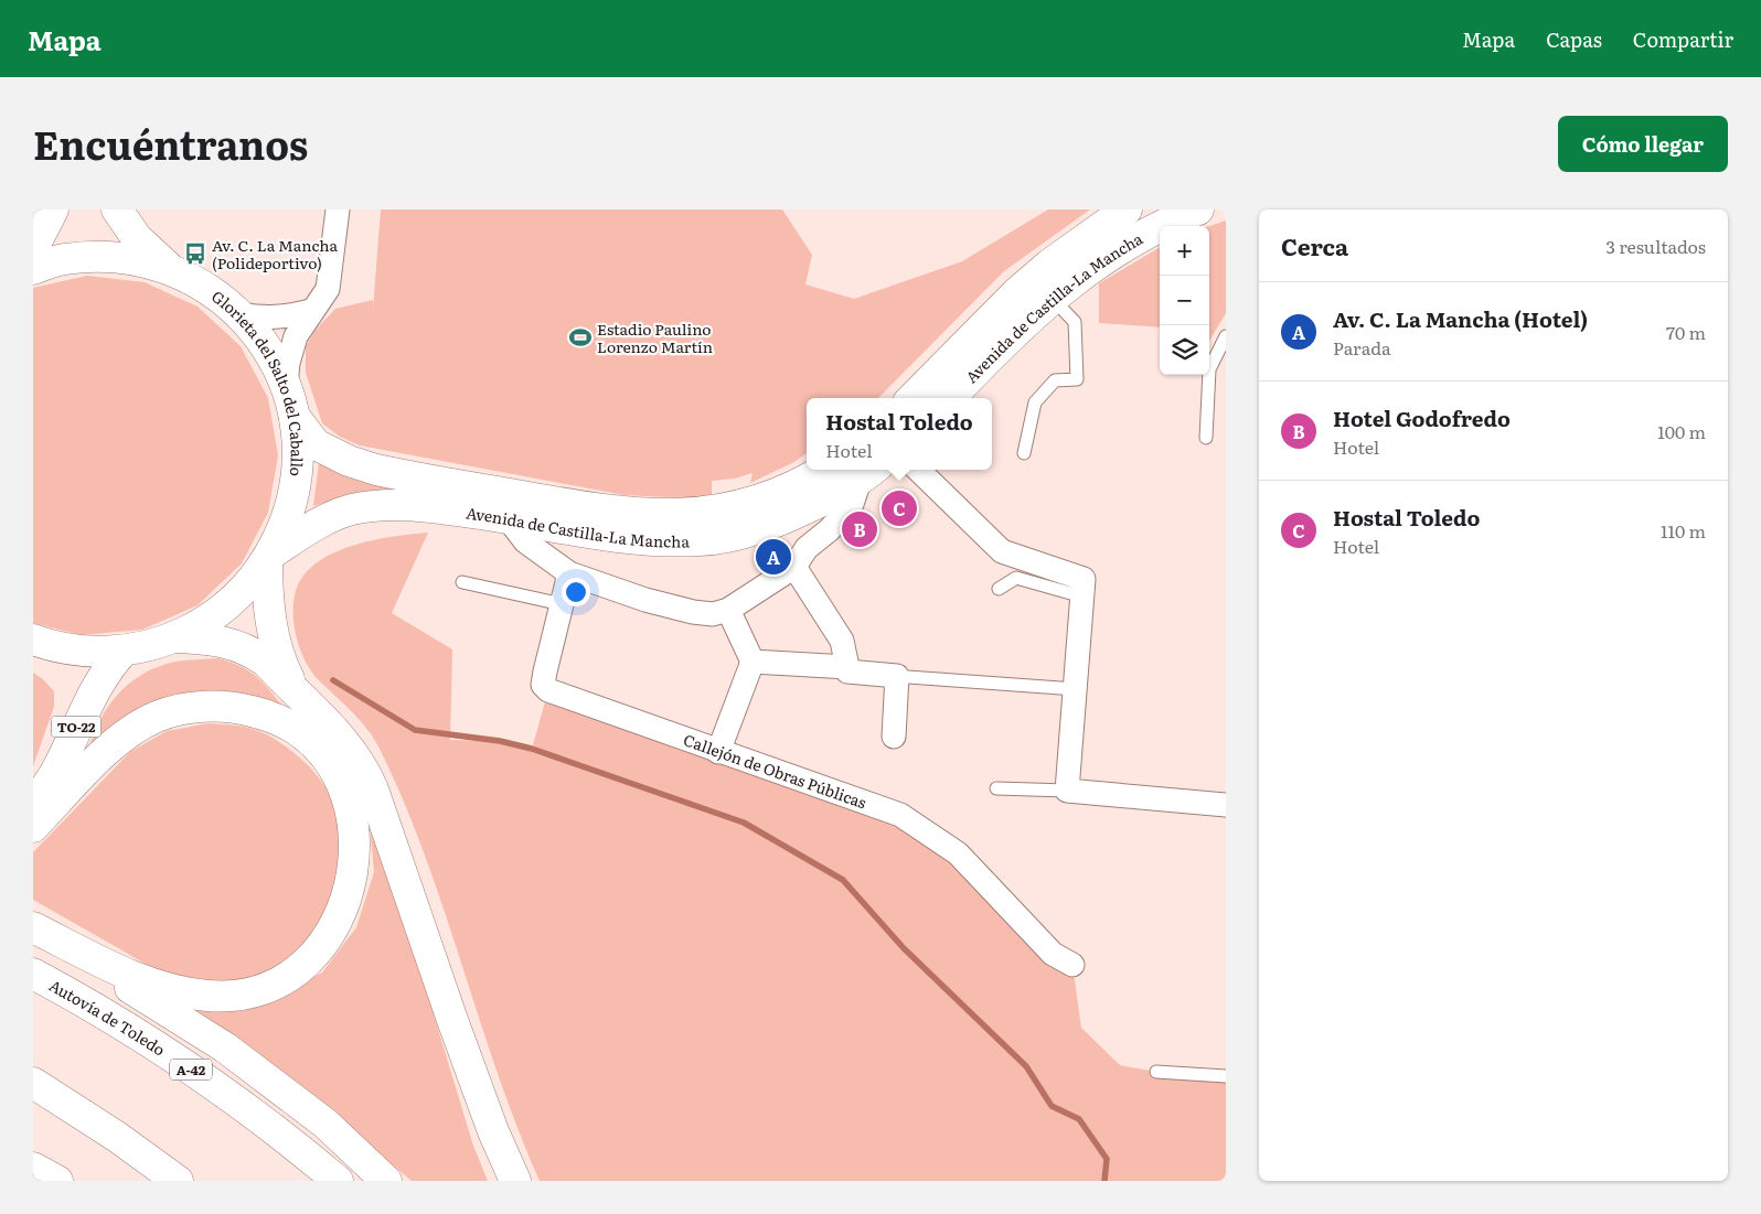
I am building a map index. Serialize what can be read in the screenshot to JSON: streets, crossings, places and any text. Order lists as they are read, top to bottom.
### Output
{
  "streets": {
    "main road": [
      "Avenida de Castilla-La Mancha",
      "Glorieta del Salto del Caballo",
      "TO-22",
      "Autovía de Toledo",
      "A-42"
    ],
    "street": ["Callejón de Obras Públicas"]
  },
  "crossings": [
    ["Avenida de Castilla-La Mancha", "Glorieta del Salto del Caballo"],
    ["Glorieta del Salto del Caballo", "TO-22"]
  ],
  "places": {
    "bus stop": ["Av. C. La Mancha (Polideportivo)"],
    "sports": ["Estadio Paulino Lorenzo Martín"]
  },
  "page": {
    "header": "Mapa",
    "nav": ["Mapa", "Capas", "Compartir"],
    "title": "Encuéntranos",
    "buttons": "Cómo llegar",
    "heading": ["Cerca", "3 resultados"],
    "map_buttons": ["+", "−"],
    "list": [
      {
        "mark": "A",
        "name": "Av. C. La Mancha (Hotel)",
        "note": "Parada",
        "value": "70 m"
      },
      {
        "mark": "B",
        "name": "Hotel Godofredo",
        "note": "Hotel",
        "value": "100 m"
      },
      {
        "mark": "C",
        "name": "Hostal Toledo",
        "note": "Hotel",
        "value": "110 m"
      }
    ],
    "popup": ["Hostal Toledo", "Hotel"],
    "pins": ["C", "B", "A"]
  }
}
